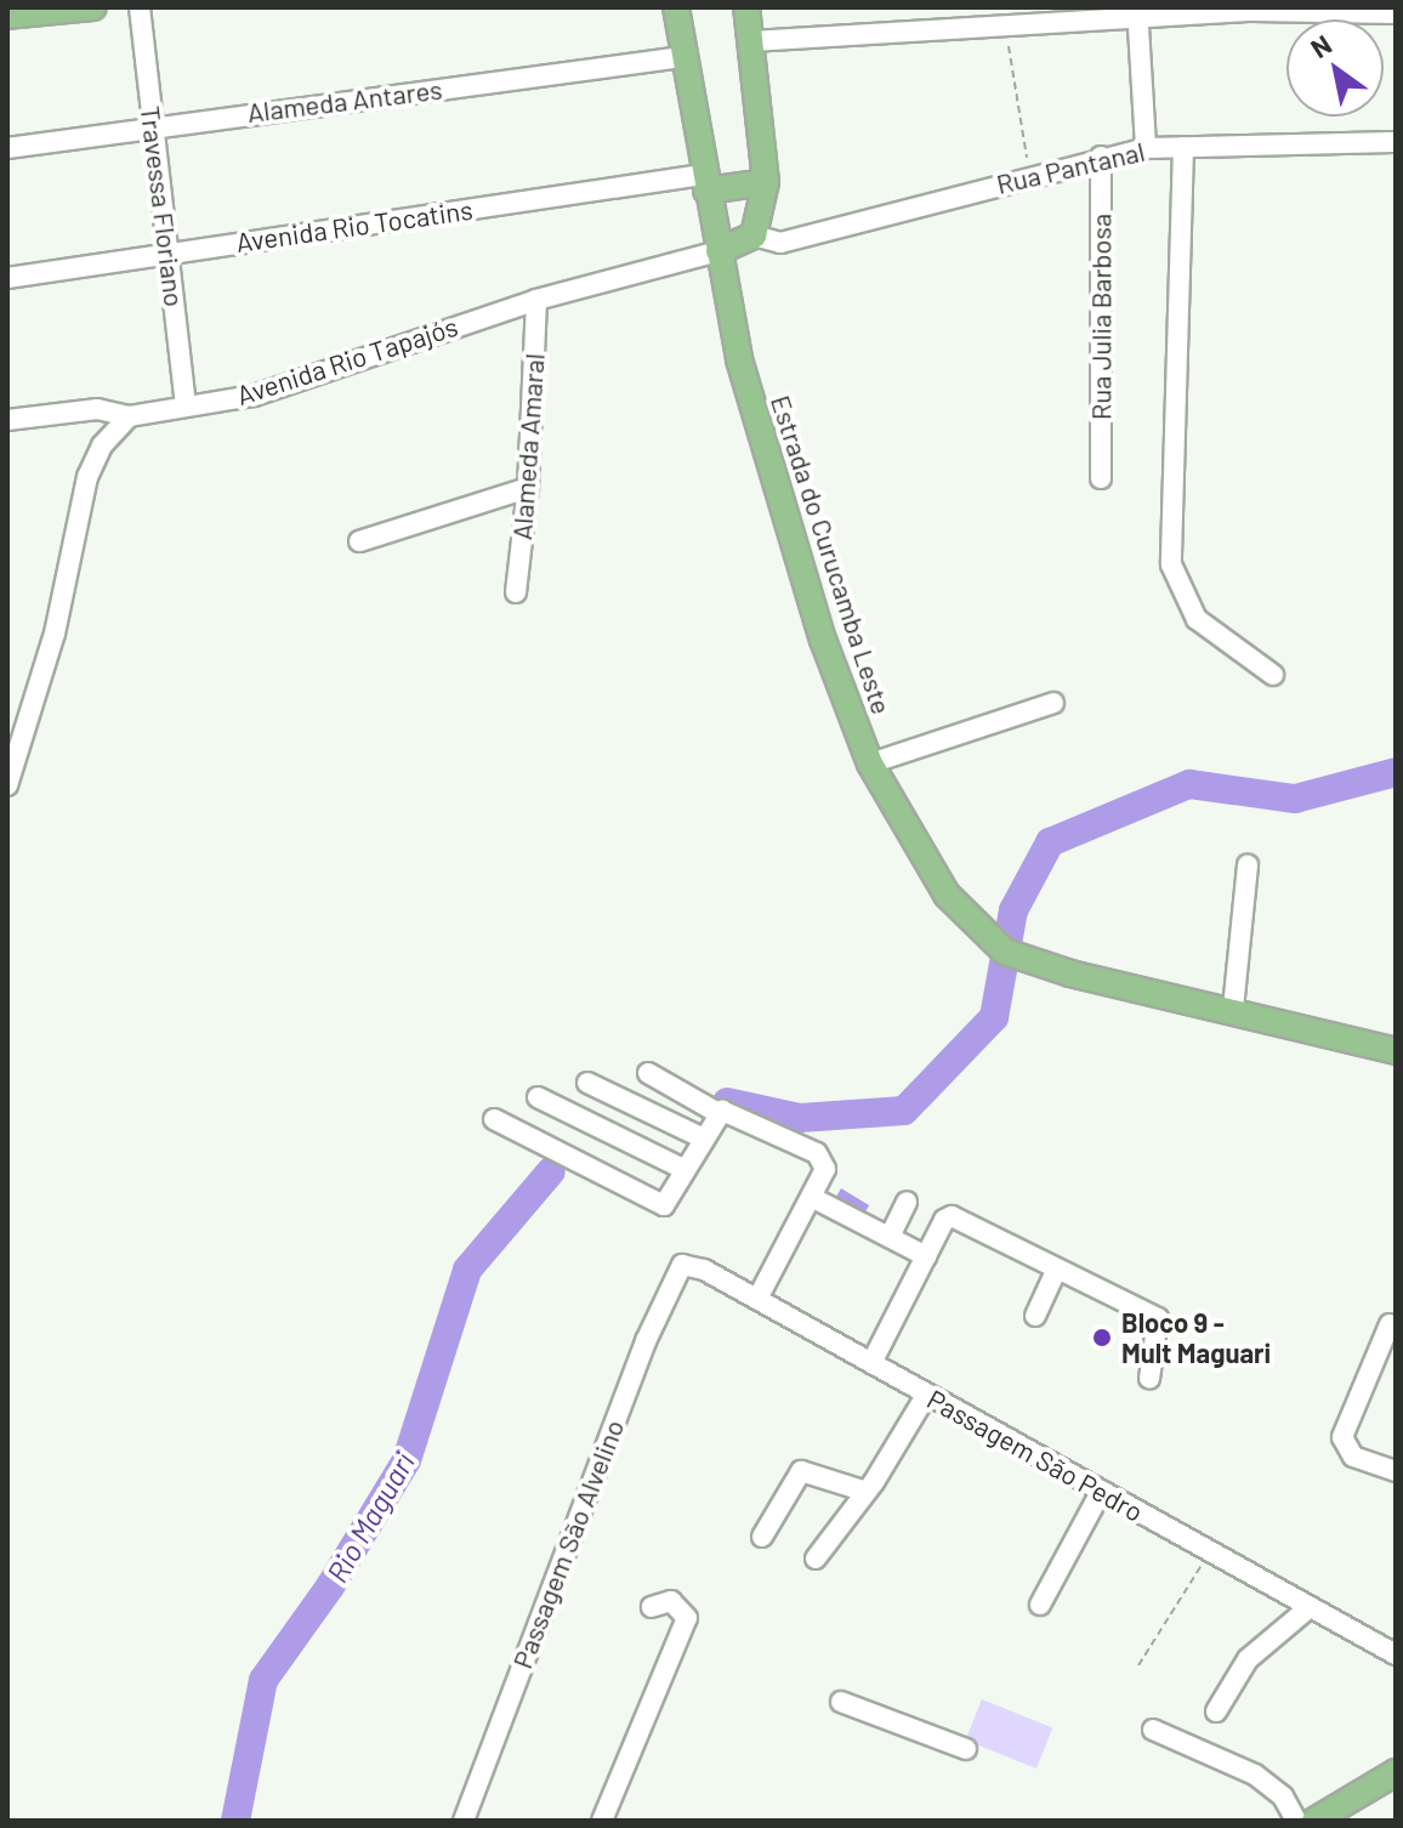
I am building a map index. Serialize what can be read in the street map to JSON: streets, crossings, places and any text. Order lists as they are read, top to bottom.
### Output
{
  "streets": {
    "main road": ["Estrada do Curucamba Leste"],
    "street": [
      "Alameda Antares",
      "Rua Pantanal",
      "Travessa Floriano",
      "Avenida Rio Tocatins",
      "Rua Julia Barbosa",
      "Avenida Rio Tapajós",
      "Alameda Amaral",
      "Passagem São Pedro",
      "Passagem São Alvelino"
    ]
  },
  "crossings": [
    ["Alameda Antares", "Travessa Floriano"],
    ["Alameda Antares", "Estrada do Curucamba Leste"],
    ["Rua Pantanal", "Rua Julia Barbosa"],
    ["Travessa Floriano", "Avenida Rio Tocatins"],
    ["Travessa Floriano", "Avenida Rio Tapajós"],
    ["Avenida Rio Tocatins", "Estrada do Curucamba Leste"],
    ["Avenida Rio Tapajós", "Alameda Amaral"],
    ["Avenida Rio Tapajós", "Estrada do Curucamba Leste"],
    ["Passagem São Pedro", "Passagem São Alvelino"]
  ],
  "water": ["Rio Maguari"],
  "places": ["Bloco 9 - Mult Maguari"],
  "north": "top left"
}
